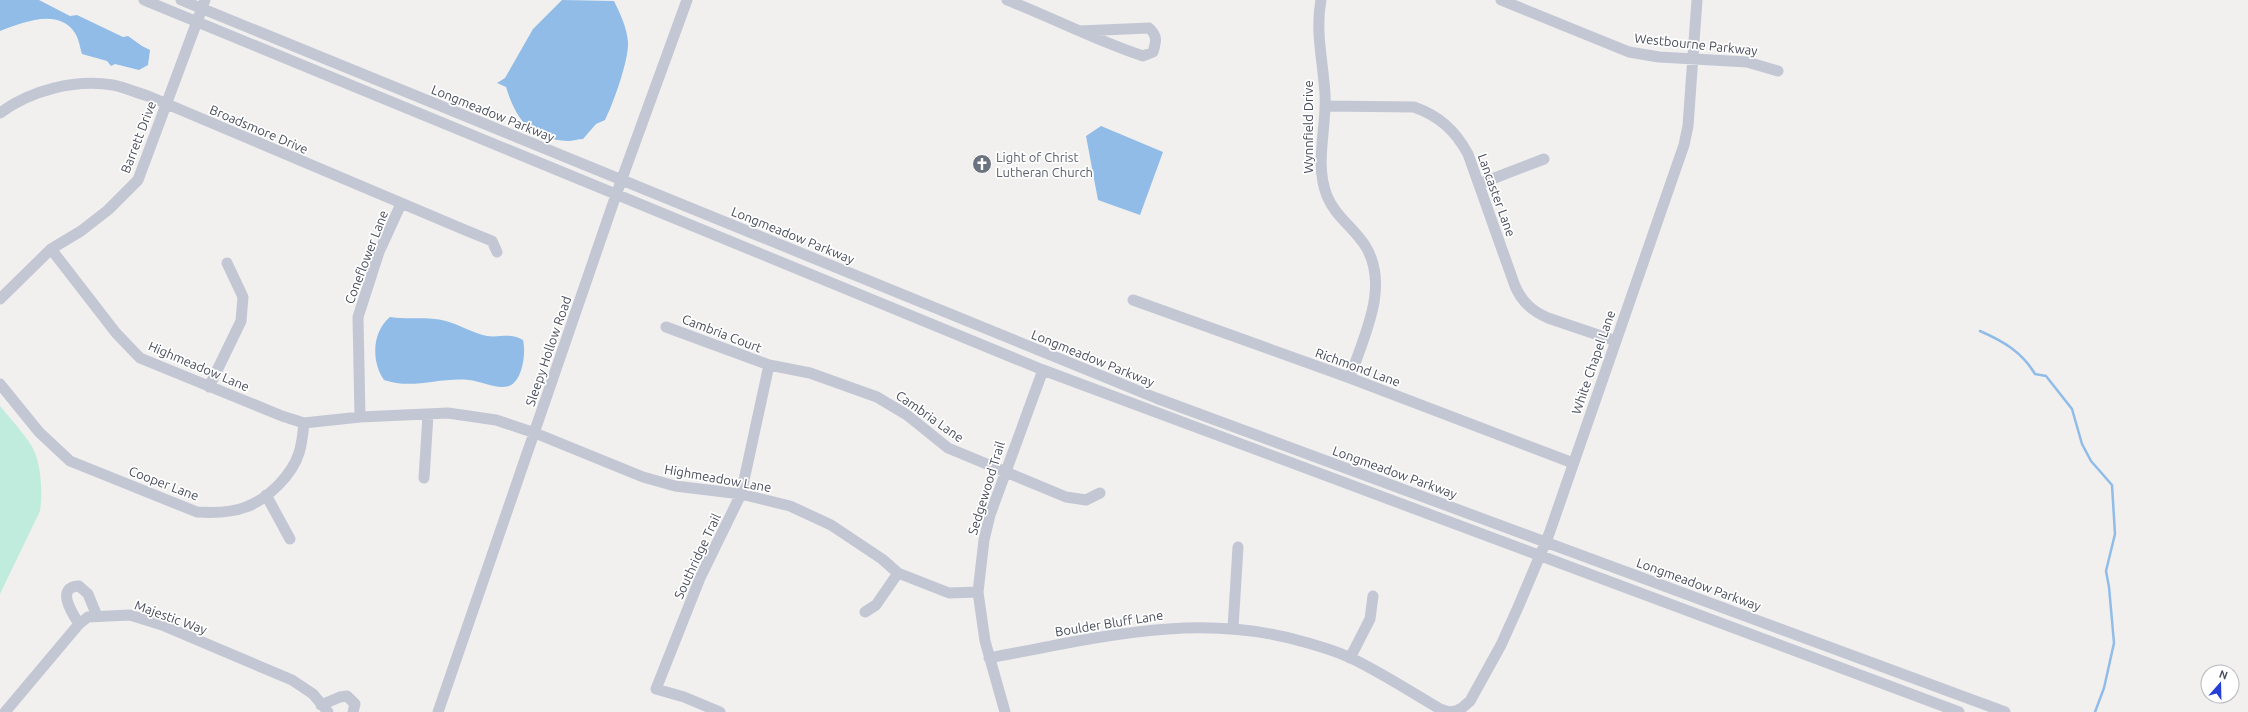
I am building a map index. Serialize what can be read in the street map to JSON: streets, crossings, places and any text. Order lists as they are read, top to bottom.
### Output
{
  "streets": {
    "street": [
      "Westbourne Parkway",
      "Longmeadow Parkway",
      "Wynnfield Drive",
      "Broadsmore Drive",
      "Barrett Drive",
      "Lancaster Lane",
      "Coneflower Lane",
      "Cambria Court",
      "Sleepy Hollow Road",
      "White Chapel Lane",
      "Highmeadow Lane",
      "Richmond Lane",
      "Cambria Lane",
      "Cooper Lane",
      "Sedgewood Trail",
      "Southridge Trail",
      "Majestic Way",
      "Boulder Bluff Lane"
    ]
  },
  "crossings": [
    ["Westbourne Parkway", "White Chapel Lane"],
    ["Longmeadow Parkway", "Barrett Drive"],
    ["Longmeadow Parkway", "Sleepy Hollow Road"],
    ["Longmeadow Parkway", "White Chapel Lane"],
    ["Wynnfield Drive", "Lancaster Lane"],
    ["Wynnfield Drive", "Richmond Lane"],
    ["Broadsmore Drive", "Barrett Drive"],
    ["Broadsmore Drive", "Coneflower Lane"],
    ["Barrett Drive", "Highmeadow Lane"],
    ["Lancaster Lane", "White Chapel Lane"],
    ["Coneflower Lane", "Highmeadow Lane"],
    ["Cambria Court", "Cambria Lane"],
    ["Cambria Court", "Southridge Trail"],
    ["Sleepy Hollow Road", "Highmeadow Lane"],
    ["White Chapel Lane", "Richmond Lane"],
    ["White Chapel Lane", "Boulder Bluff Lane"],
    ["Highmeadow Lane", "Cooper Lane"],
    ["Highmeadow Lane", "Sedgewood Trail"],
    ["Highmeadow Lane", "Southridge Trail"],
    ["Cambria Lane", "Sedgewood Trail"],
    ["Cambria Lane", "Southridge Trail"],
    ["Sedgewood Trail", "Boulder Bluff Lane"]
  ],
  "places": {
    "church": ["Light of Christ Lutheran Church"]
  },
  "north": "top"
}
